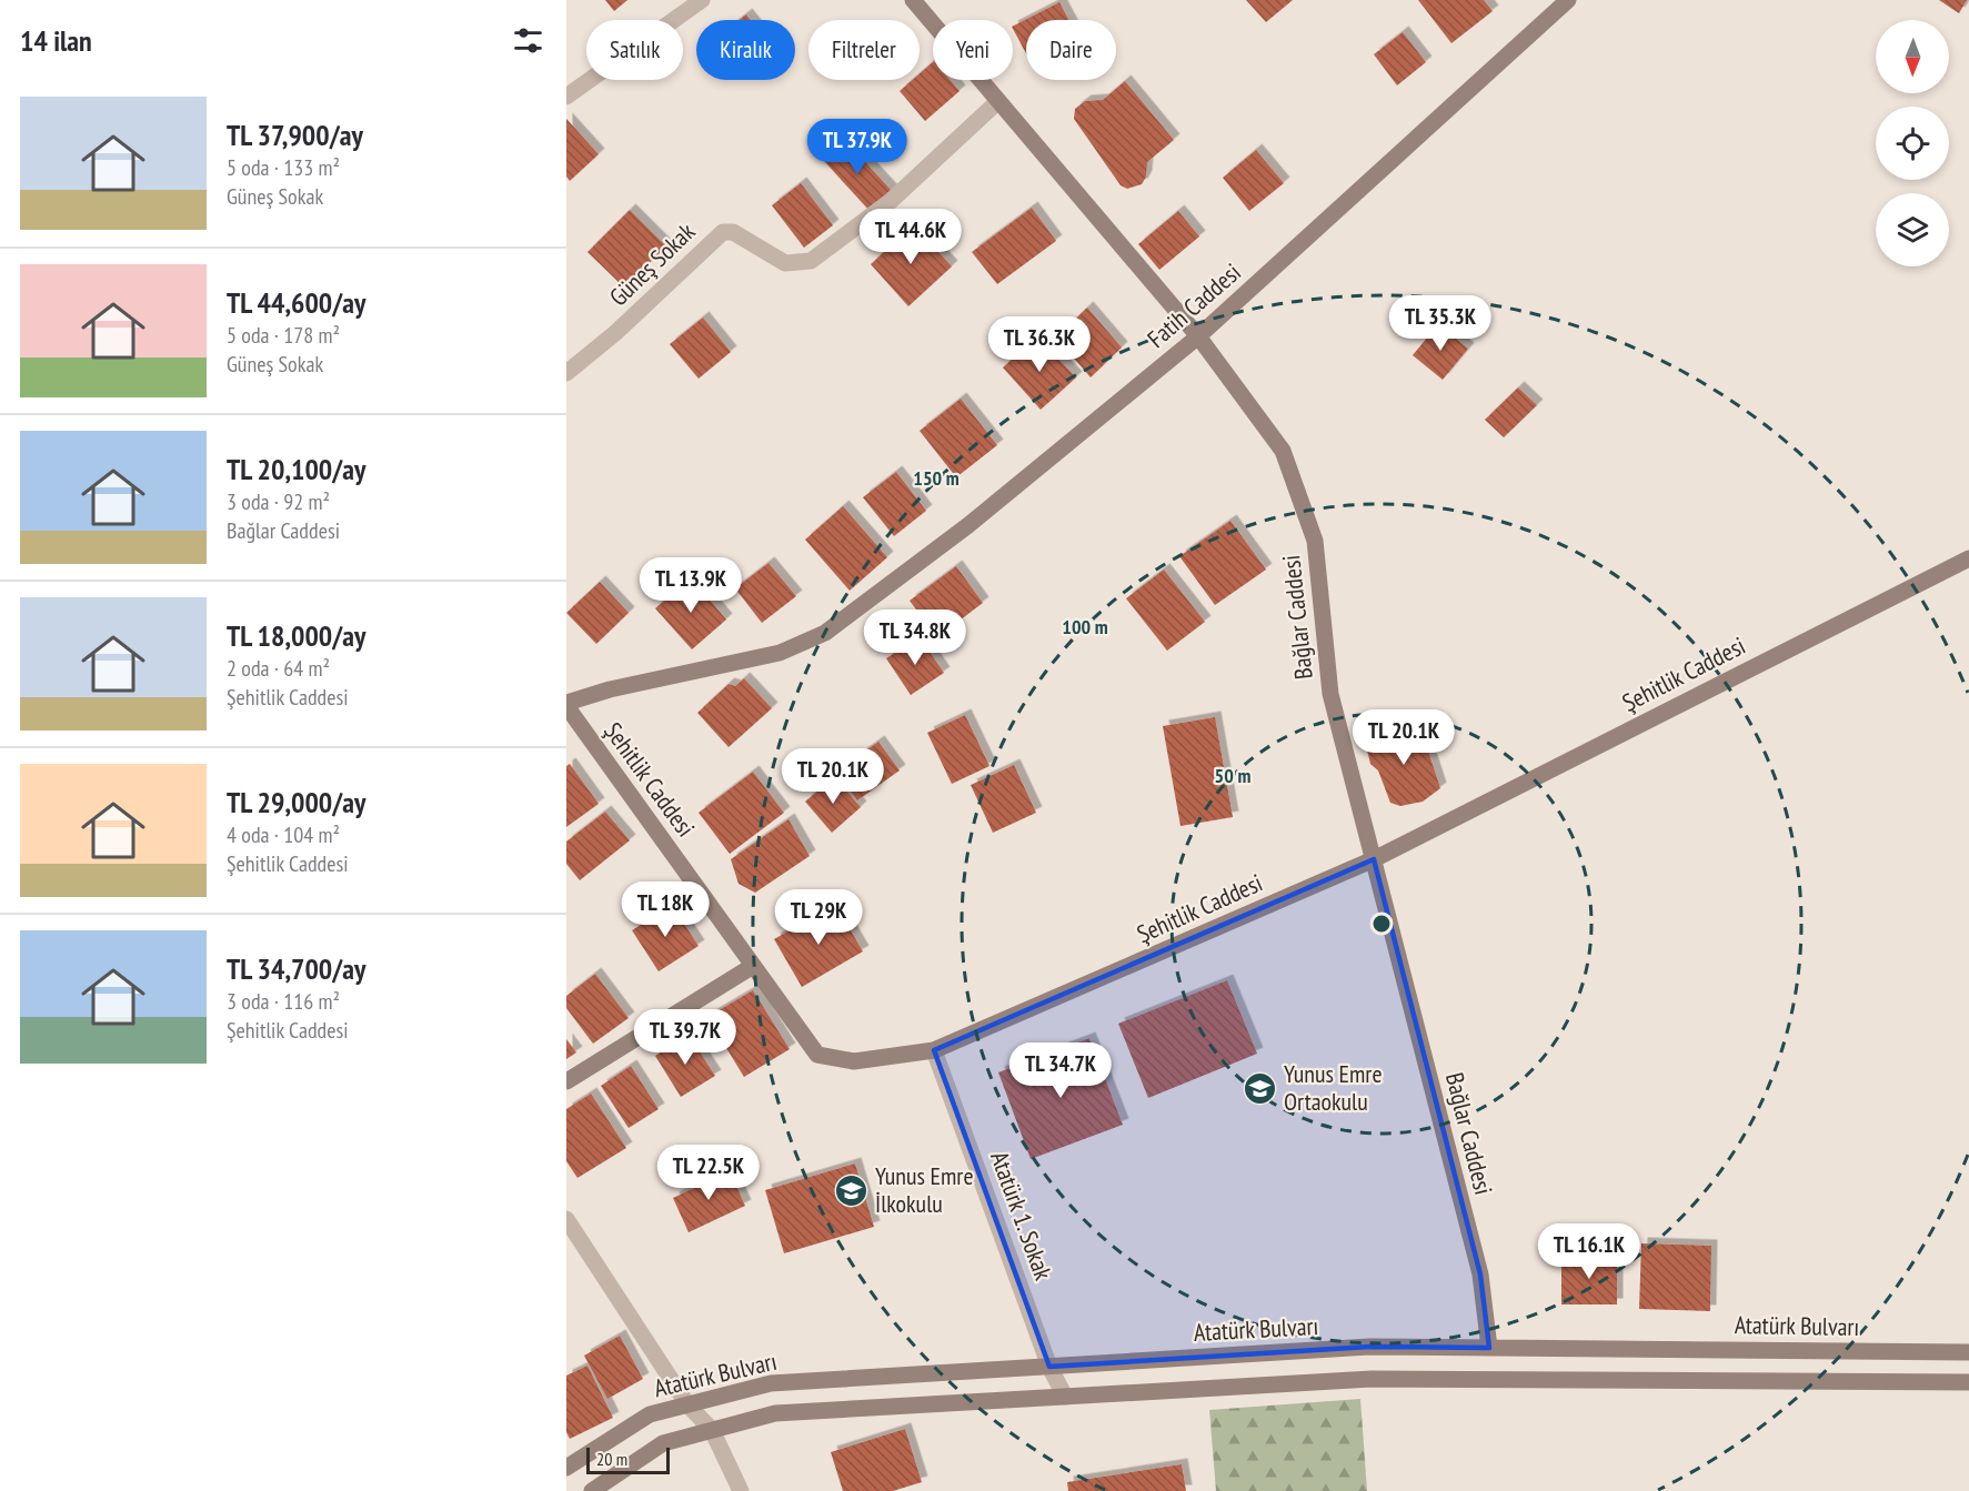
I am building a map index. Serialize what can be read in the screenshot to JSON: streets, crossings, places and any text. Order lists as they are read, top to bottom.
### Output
{
  "streets": {
    "street": [
      "Güneş Sokak",
      "Fatih Caddesi",
      "Bağlar Caddesi",
      "Şehitlik Caddesi",
      "Atatürk 1. Sokak",
      "Atatürk Bulvarı"
    ]
  },
  "crossings": [
    ["Güneş Sokak", "Bağlar Caddesi"],
    ["Fatih Caddesi", "Bağlar Caddesi"],
    ["Fatih Caddesi", "Şehitlik Caddesi"],
    ["Bağlar Caddesi", "Şehitlik Caddesi"],
    ["Bağlar Caddesi", "Atatürk Bulvarı"],
    ["Şehitlik Caddesi", "Atatürk 1. Sokak"],
    ["Atatürk 1. Sokak", "Atatürk Bulvarı"]
  ],
  "places": {
    "school or university": ["Yunus Emre Ortaokulu", "Yunus Emre İlkokulu"]
  },
  "scale_bar": "20 m",
  "north": "bottom",
  "page": {
    "heading": "14 ilan",
    "chip": [
      "Satılık",
      "Kiralık",
      "Filtreler",
      "Yeni",
      "Daire"
    ],
    "list": [
      {
        "name": "TL 37,900/ay",
        "note": "5 oda · 133 m² · Güneş Sokak"
      },
      {
        "name": "TL 44,600/ay",
        "note": "5 oda · 178 m² · Güneş Sokak"
      },
      {
        "name": "TL 20,100/ay",
        "note": "3 oda · 92 m² · Bağlar Caddesi"
      },
      {
        "name": "TL 18,000/ay",
        "note": "2 oda · 64 m² · Şehitlik Caddesi"
      },
      {
        "name": "TL 29,000/ay",
        "note": "4 oda · 104 m² · Şehitlik Caddesi"
      },
      {
        "name": "TL 34,700/ay",
        "note": "3 oda · 116 m² · Şehitlik Caddesi"
      }
    ],
    "price": [
      "TL 37.9K",
      "TL 44.6K",
      "TL 35.3K",
      "TL 36.3K",
      "TL 13.9K",
      "TL 34.8K",
      "TL 20.1K",
      "TL 20.1K",
      "TL 18K",
      "TL 29K",
      "TL 39.7K",
      "TL 34.7K",
      "TL 22.5K",
      "TL 16.1K"
    ],
    "scale": "20 m"
  },
  "rings": ["150 m", "100 m", "50 m"]
}
